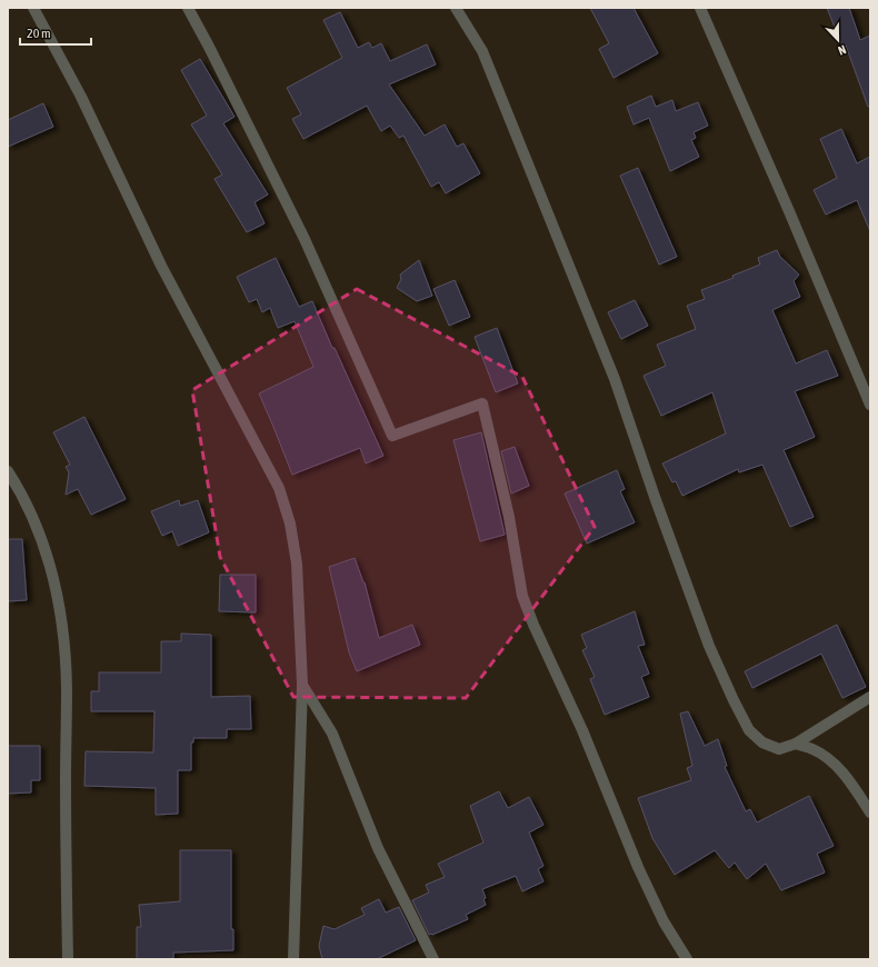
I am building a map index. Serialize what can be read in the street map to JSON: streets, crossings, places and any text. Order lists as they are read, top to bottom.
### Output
{
  "scale_bar": "20 m",
  "north": "bottom"
}
